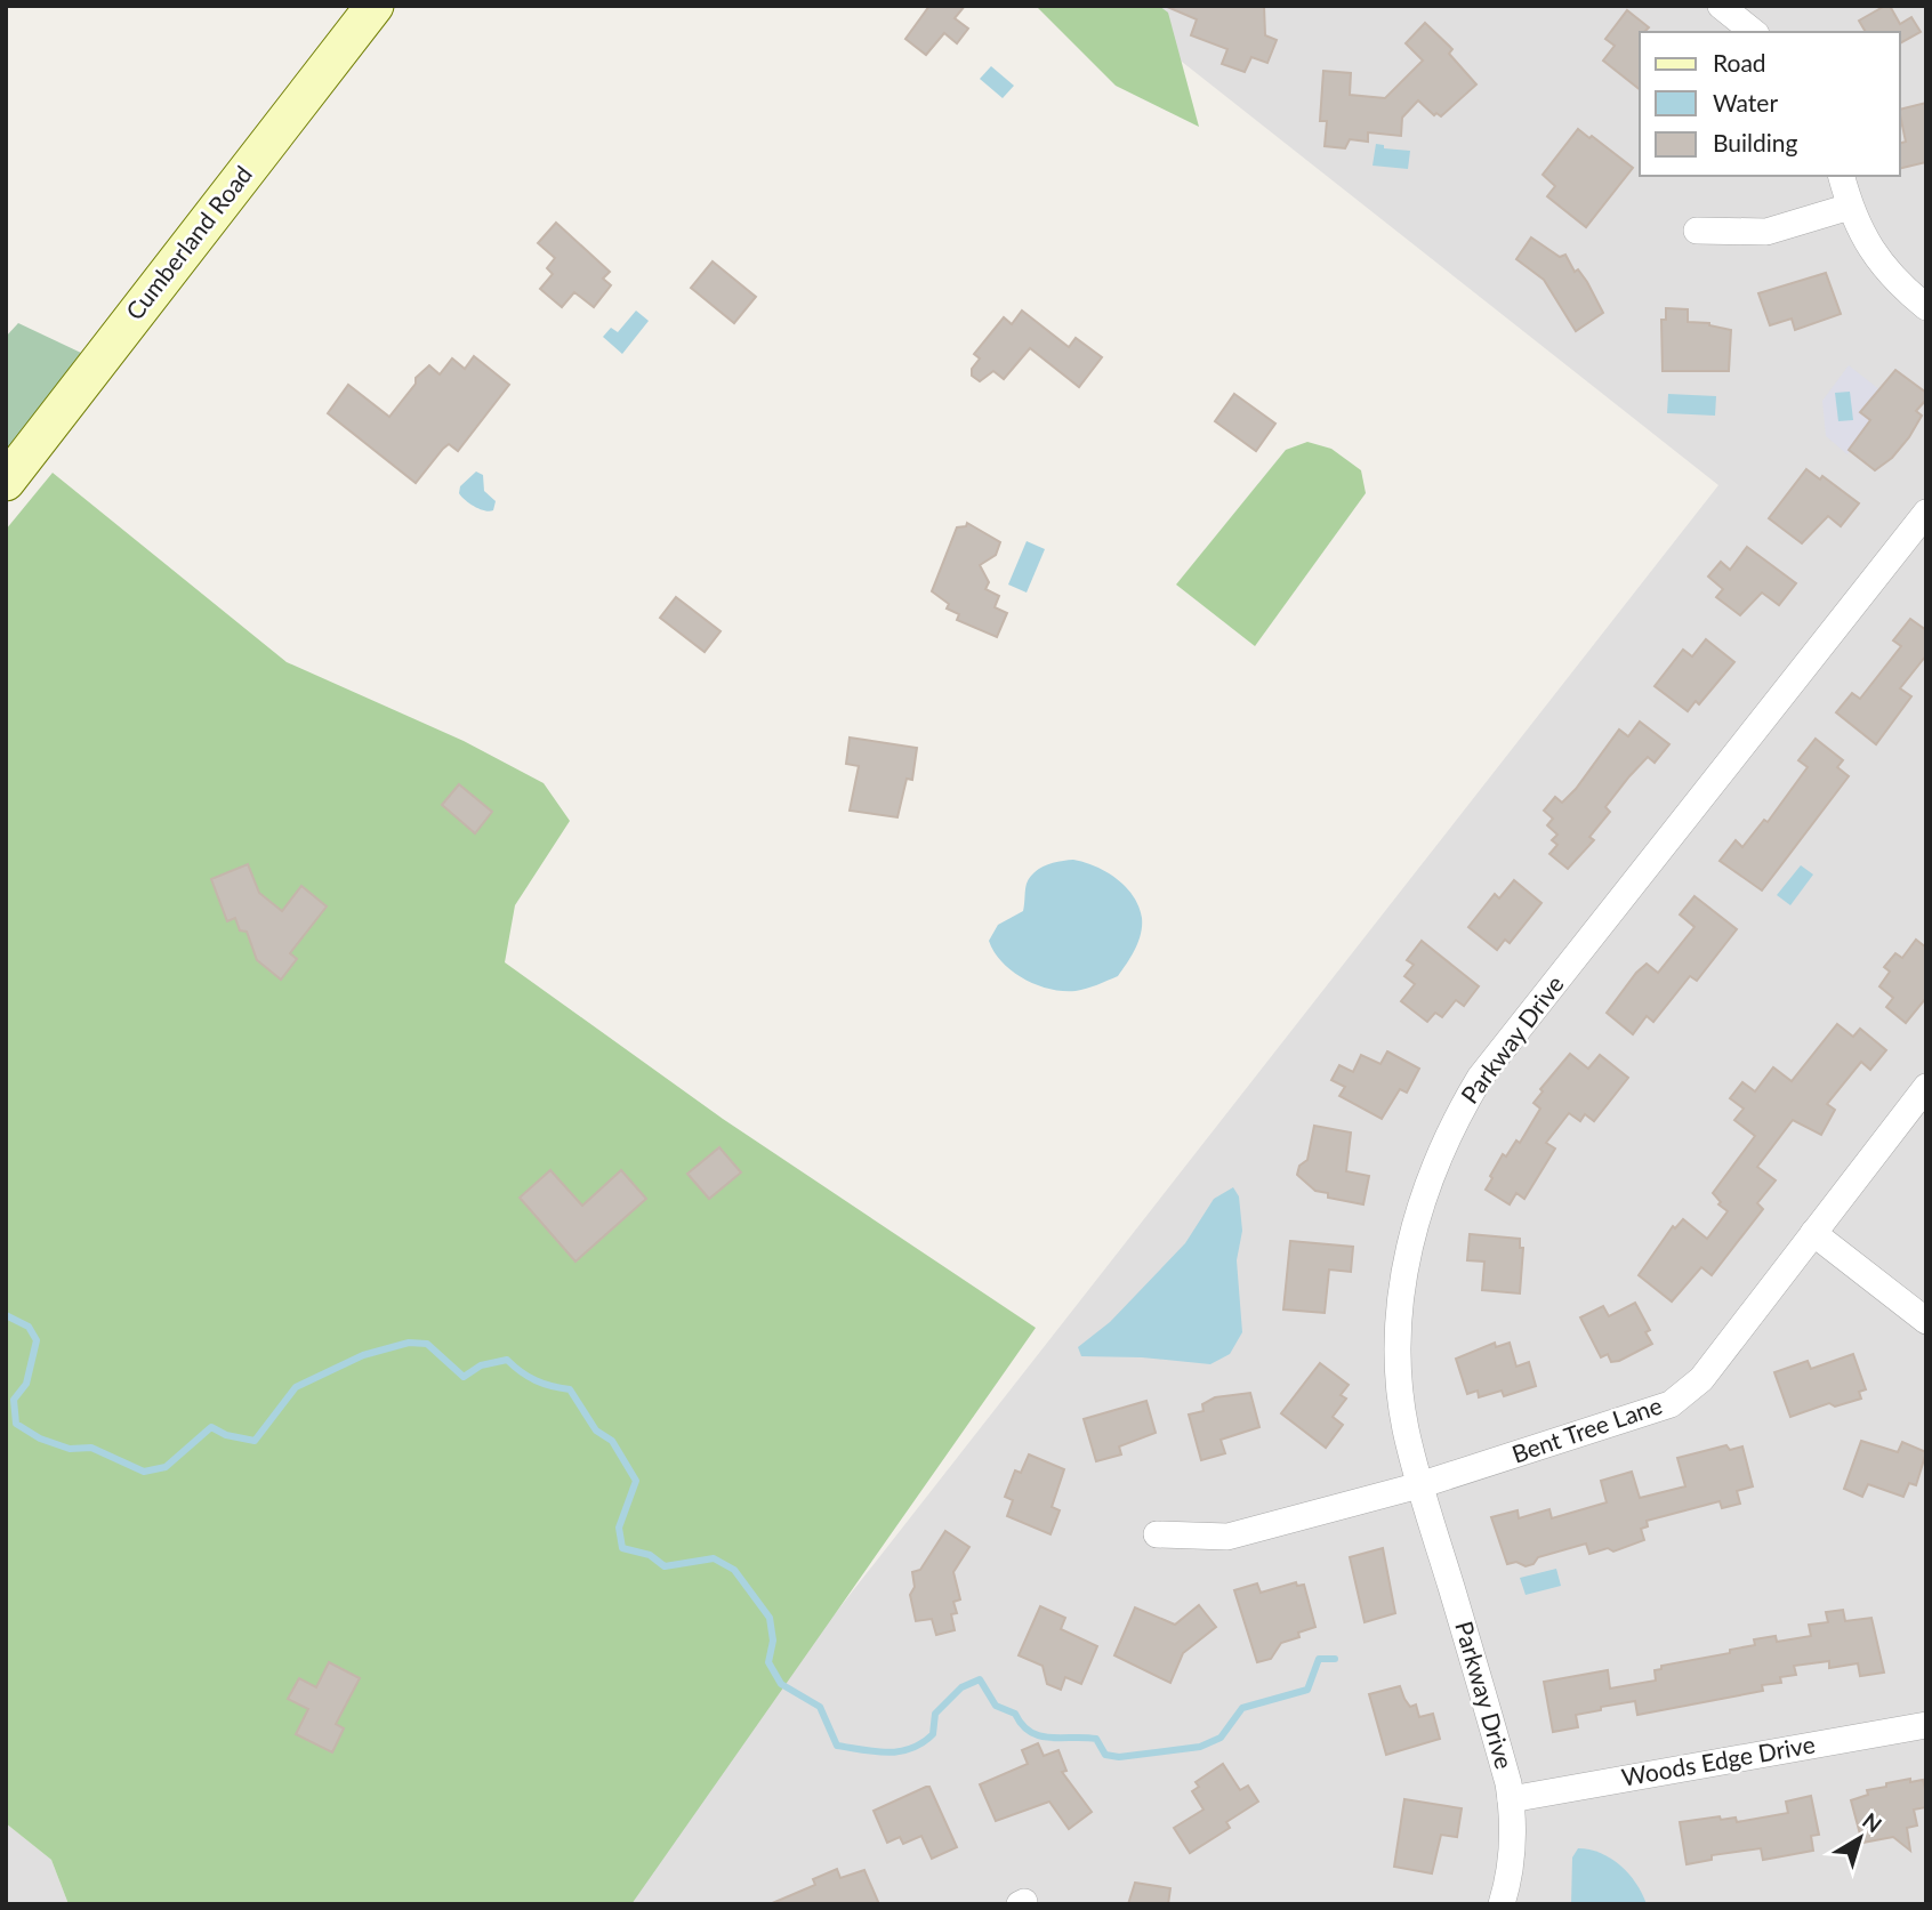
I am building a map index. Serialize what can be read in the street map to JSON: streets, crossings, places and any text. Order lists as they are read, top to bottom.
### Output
{
  "streets": {
    "main road": ["Cumberland Road"],
    "street": ["Parkway Drive", "Bent Tree Lane", "Woods Edge Drive"]
  },
  "crossings": [
    ["Parkway Drive", "Bent Tree Lane"],
    ["Parkway Drive", "Woods Edge Drive"]
  ],
  "legend": ["Road", "Water", "Building"],
  "north": "top right"
}
